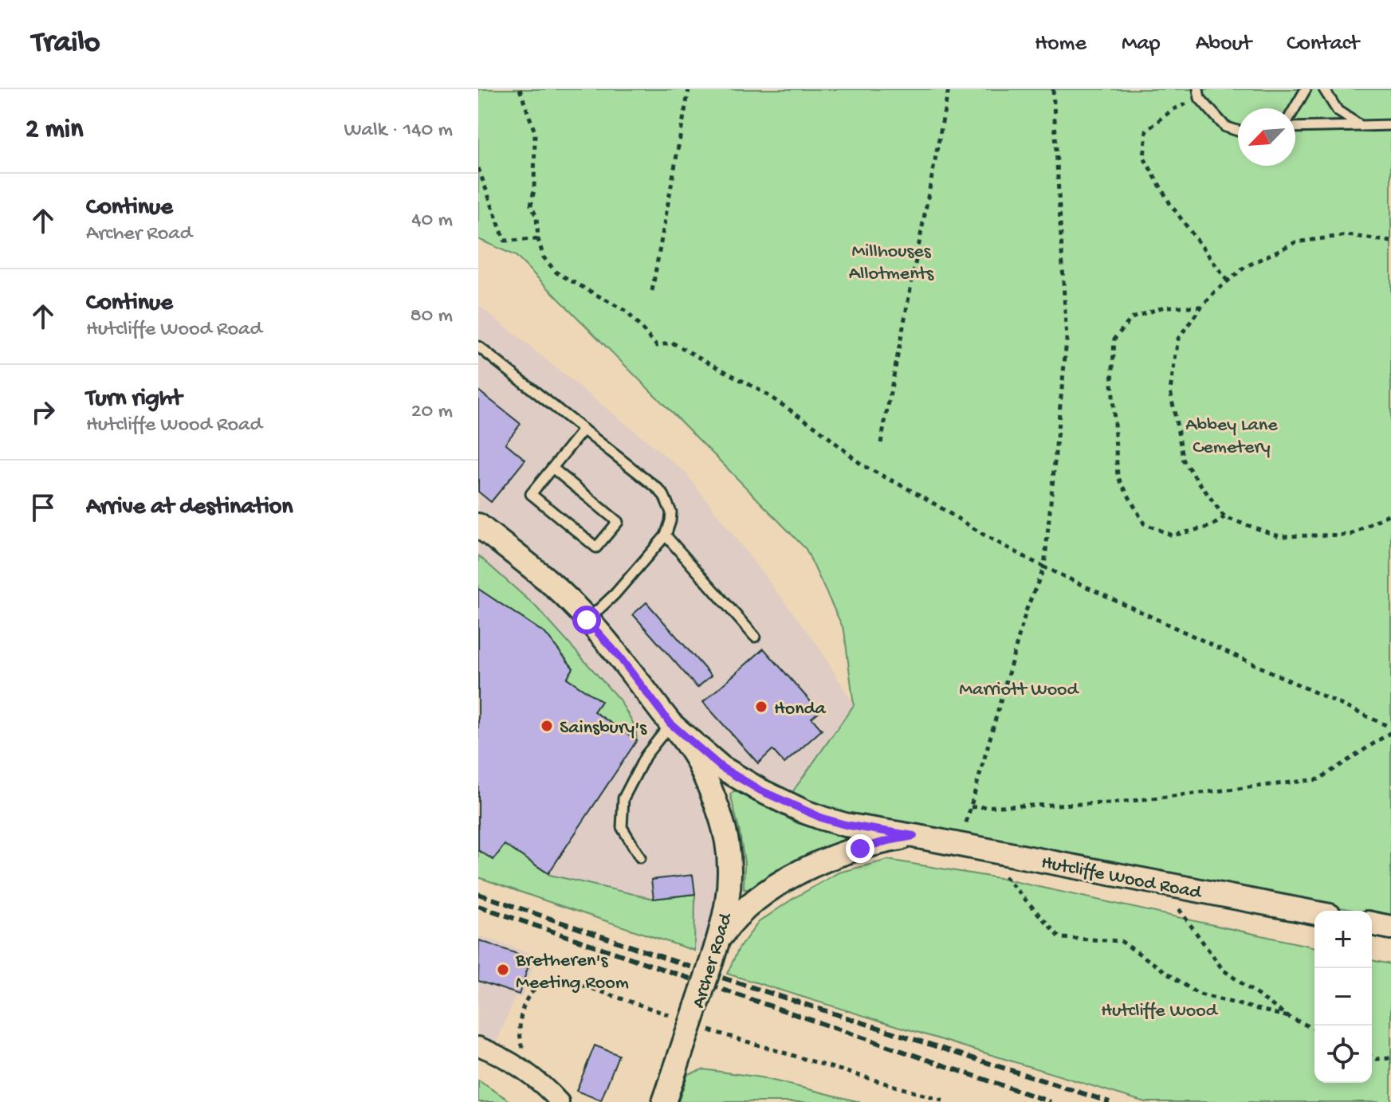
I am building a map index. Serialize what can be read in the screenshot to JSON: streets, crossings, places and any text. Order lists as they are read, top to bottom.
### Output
{
  "streets": {
    "street": ["Hutcliffe Wood Road", "Archer Road"]
  },
  "crossings": [
    ["Hutcliffe Wood Road", "Archer Road"]
  ],
  "parks": [
    "Millhouses Allotments",
    "Abbey Lane Cemetery",
    "Marriott Wood",
    "Hutcliffe Wood"
  ],
  "places": ["Honda", "Sainsbury's", "Bretheren's Meeting Room"],
  "north": "bottom left",
  "page": {
    "header": "Trailo",
    "nav": [
      "Home",
      "Map",
      "About",
      "Contact"
    ],
    "heading": ["2 min", "Walk · 140 m"],
    "list": [
      ["Continue", "Archer Road", "40 m"],
      ["Continue", "Hutcliffe Wood Road", "80 m"],
      ["Turn right", "Hutcliffe Wood Road", "20 m"],
      "Arrive at destination"
    ],
    "map_buttons": ["+", "−"]
  }
}
